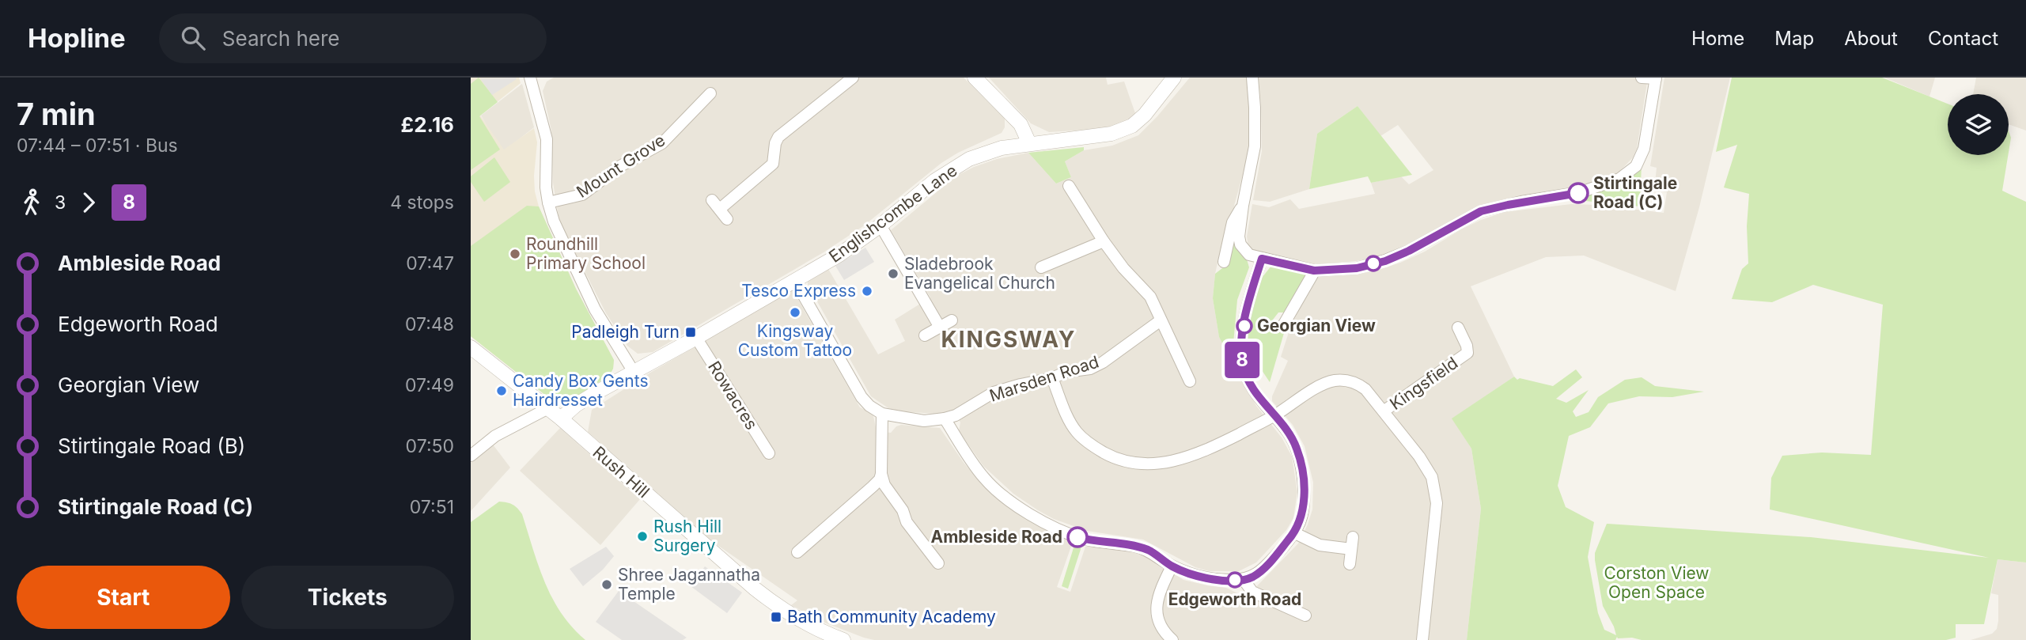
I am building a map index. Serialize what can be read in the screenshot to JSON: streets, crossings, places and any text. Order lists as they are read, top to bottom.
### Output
{
  "streets": {
    "street": [
      "Mount Grove",
      "Englishcombe Lane",
      "Marsden Road",
      "Kingsfield",
      "Rowacres",
      "Rush Hill"
    ]
  },
  "crossings": [
    ["Englishcombe Lane", "Rowacres"],
    ["Englishcombe Lane", "Rush Hill"]
  ],
  "districts": ["KINGSWAY"],
  "parks": ["Corston View Open Space"],
  "places": {
    "other": [
      "Stirtingale Road (C)",
      "Roundhill Primary School",
      "Sladebrook Evangelical Church",
      "Tesco Express",
      "Kingsway Custom Tattoo",
      "Georgian View",
      "Candy Box Gents Hairdresset",
      "Rush Hill Surgery",
      "Ambleside Road",
      "Edgeworth Road",
      "Shree Jagannatha Temple"
    ],
    "transit": ["Padleigh Turn", "Bath Community Academy"]
  },
  "lines": ["bus line 8"],
  "page": {
    "header": "Hopline",
    "search": "Search here",
    "nav": [
      "Home",
      "Map",
      "About",
      "Contact"
    ],
    "heading": ["7 min", "07:44 – 07:51 · Bus", "£2.16"],
    "on_map": "8",
    "legs": ["3", "8", "4 stops"],
    "list": [
      {
        "name": "Ambleside Road",
        "value": "07:47"
      },
      {
        "name": "Edgeworth Road",
        "value": "07:48"
      },
      {
        "name": "Georgian View",
        "value": "07:49"
      },
      {
        "name": "Stirtingale Road (B)",
        "value": "07:50"
      },
      {
        "name": "Stirtingale Road (C)",
        "value": "07:51"
      }
    ],
    "buttons": ["Start", "Tickets"]
  }
}
